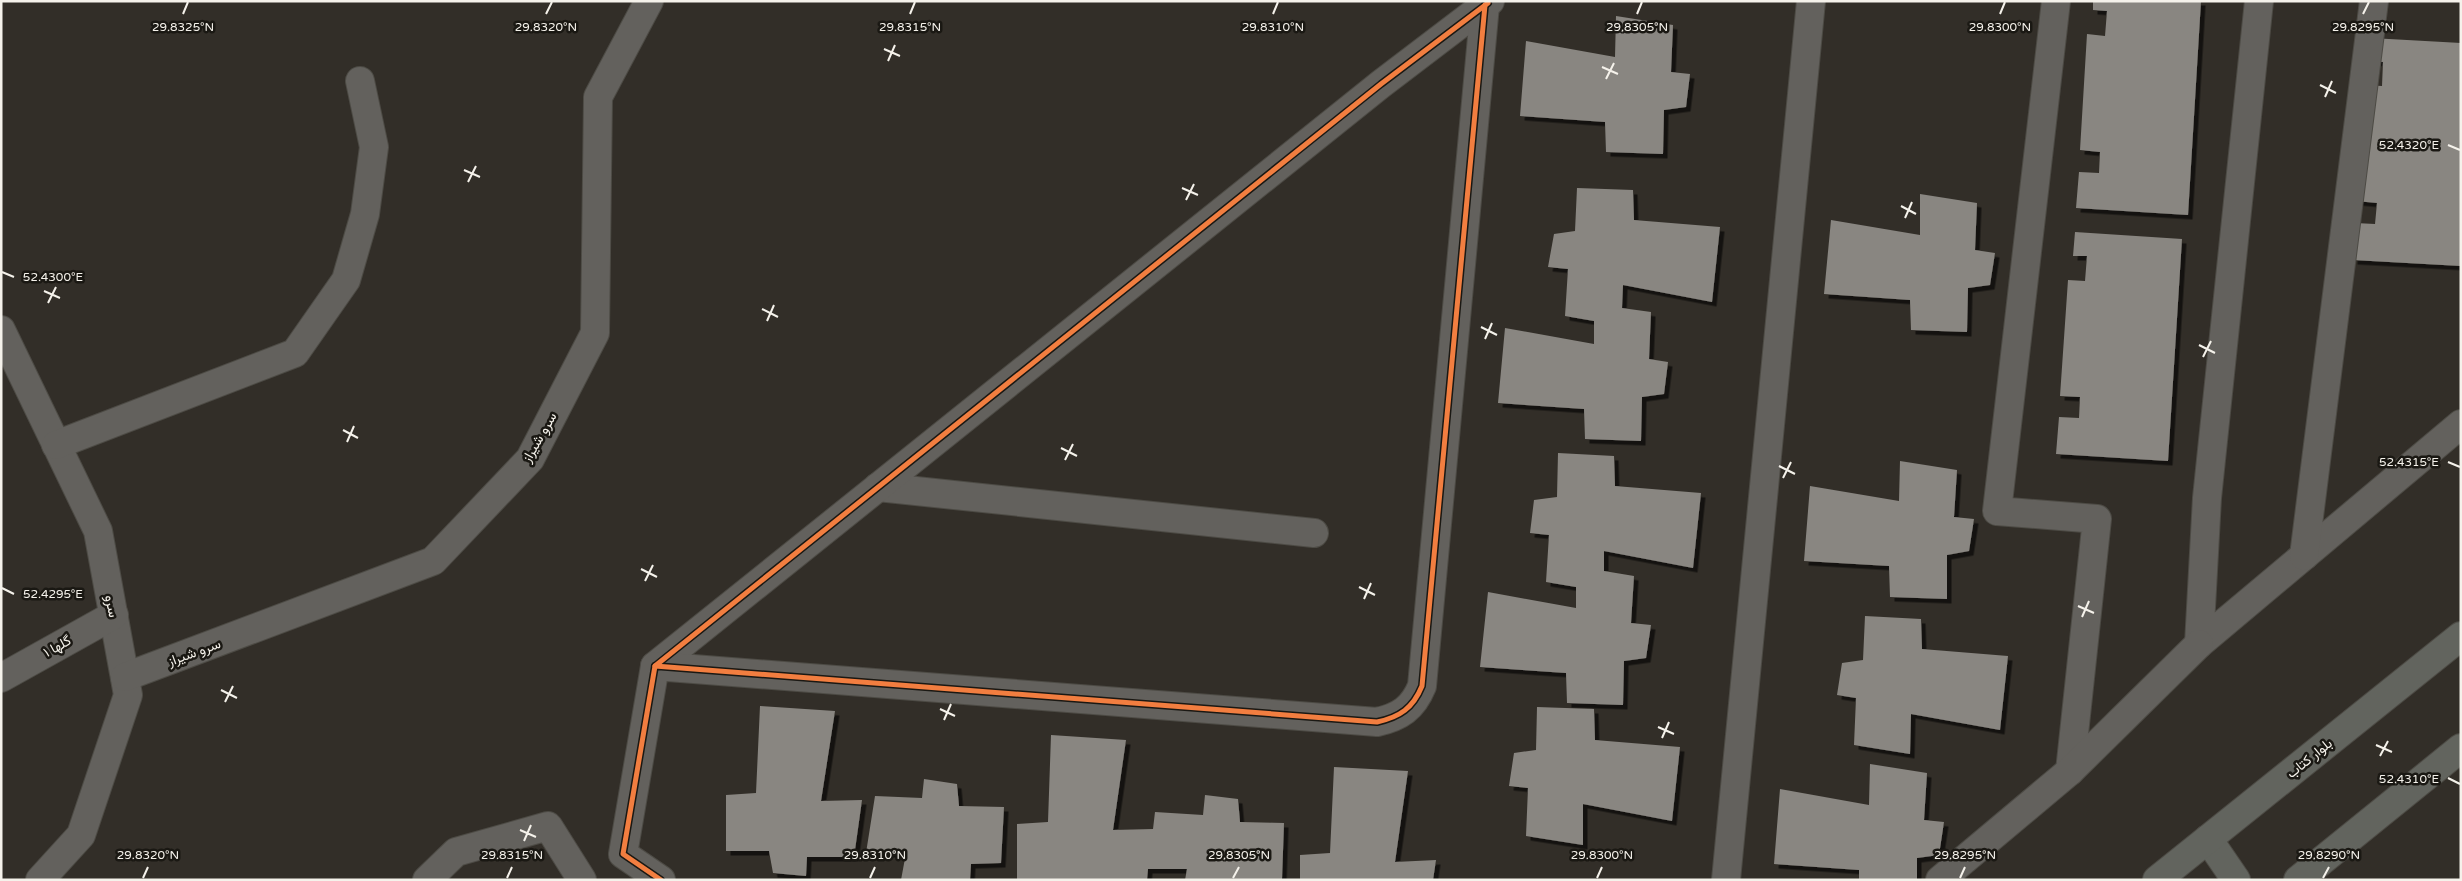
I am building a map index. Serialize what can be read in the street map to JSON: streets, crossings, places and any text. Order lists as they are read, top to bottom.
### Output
{
  "streets": {
    "main road": ["بلوار کتاب"],
    "street": ["سرو شیراز", "سرو", "گلها ۱"]
  },
  "crossings": [
    ["سرو شیراز", "سرو"],
    ["سرو", "گلها ۱"]
  ],
  "coordinates": [
    "29.8325°N",
    "29.8320°N",
    "29.8315°N",
    "29.8310°N",
    "29.8305°N",
    "29.8300°N",
    "29.8295°N",
    "52.4320°E",
    "52.4300°E",
    "52.4315°E",
    "52.4295°E",
    "52.4310°E",
    "29.8290°N"
  ]
}
